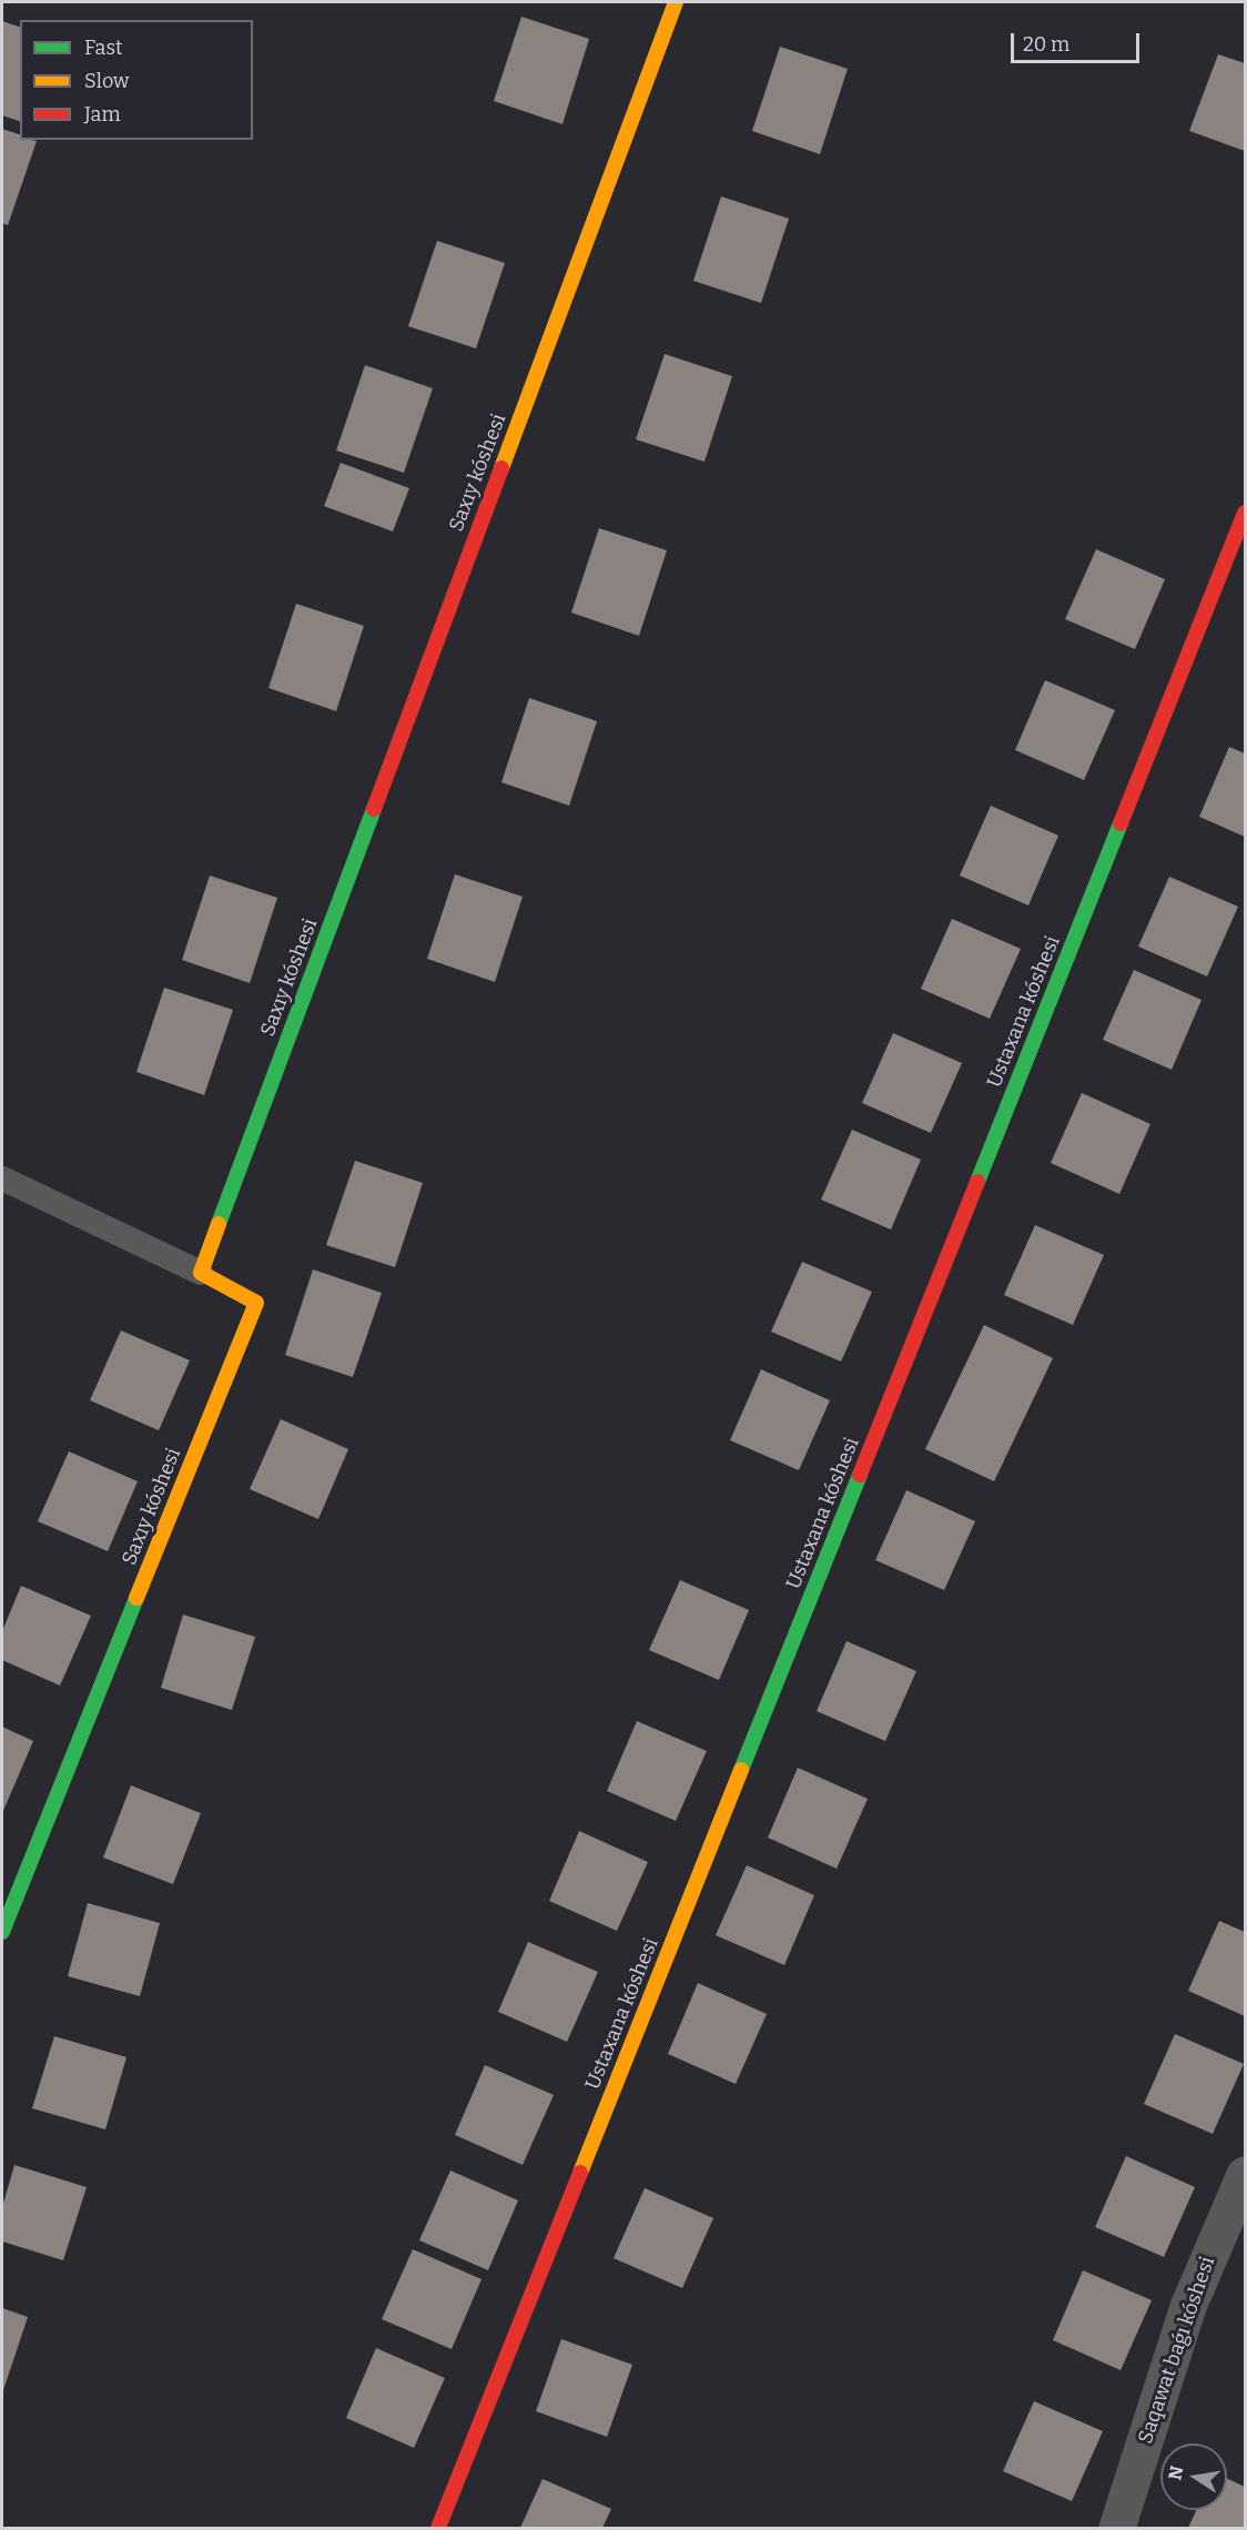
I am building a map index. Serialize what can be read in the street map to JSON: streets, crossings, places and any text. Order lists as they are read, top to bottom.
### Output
{
  "streets": {
    "street": ["Saxıy kóshesi", "Ustaxana kóshesi", "Saqawat baǵı kóshesi"]
  },
  "legend": ["Fast", "Slow", "Jam"],
  "scale_bar": "20 m",
  "north": "left"
}
